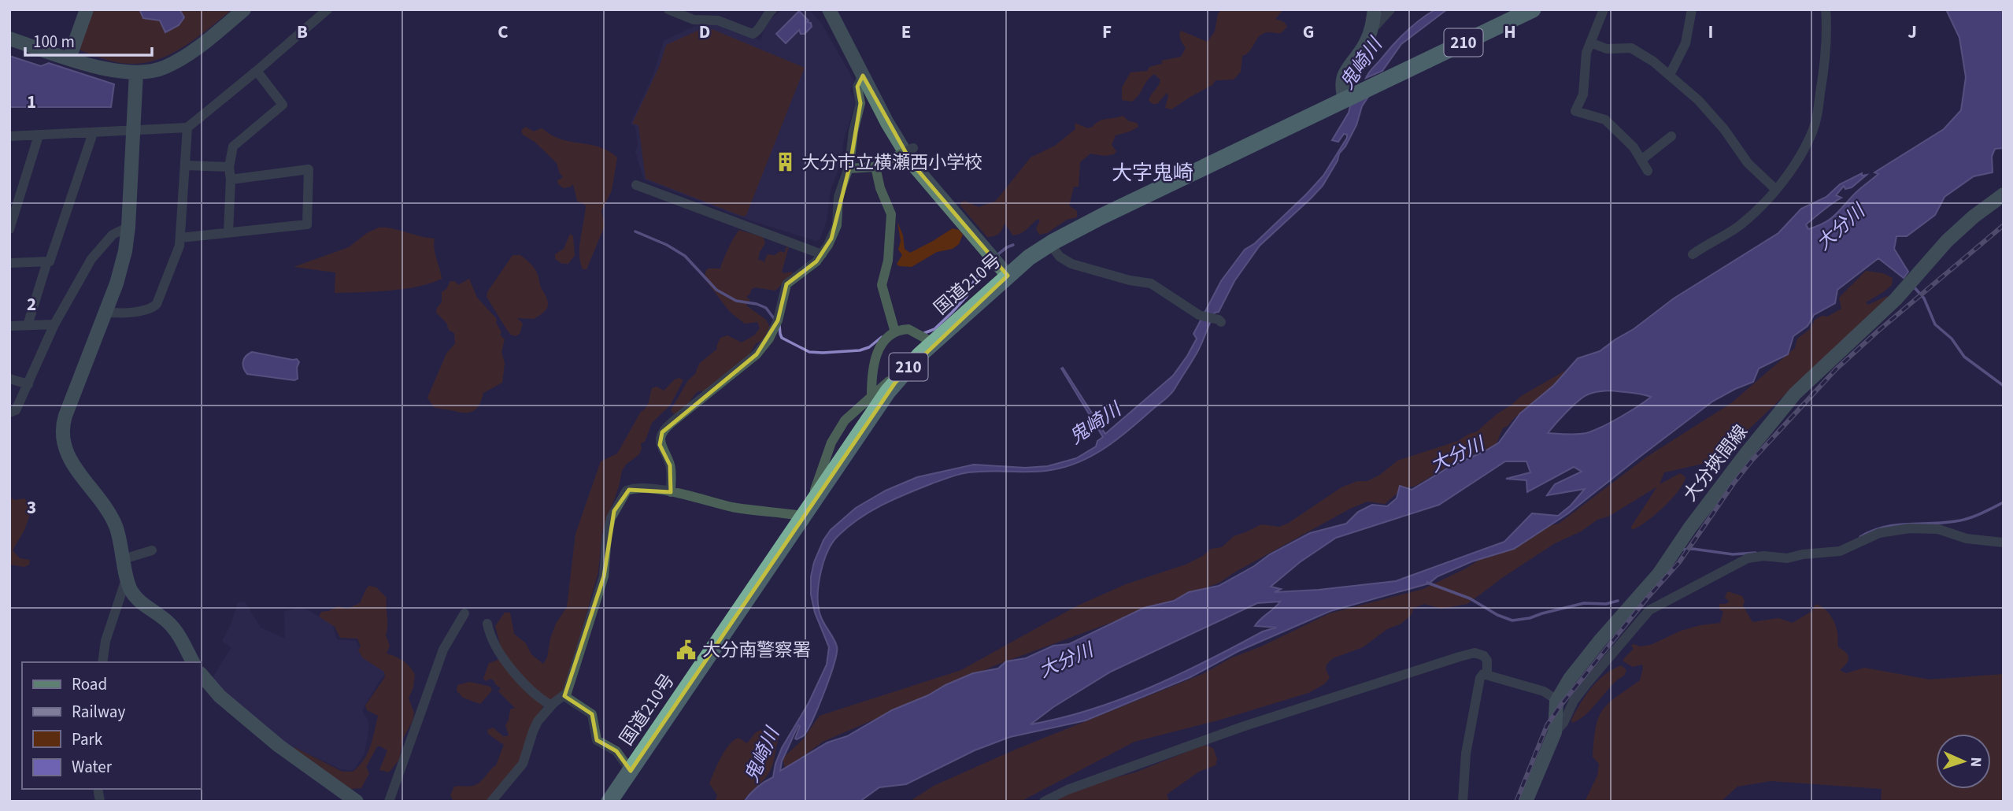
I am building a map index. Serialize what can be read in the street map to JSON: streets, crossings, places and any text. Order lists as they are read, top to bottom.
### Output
{
  "streets": {
    "highway": ["210", "国道210号"],
    "street": ["大分挾間線"]
  },
  "districts": ["大字鬼崎"],
  "water": ["鬼崎川", "大分川"],
  "places": {
    "building": ["大分市立横瀬西小学校"],
    "public building": ["大分南警察署"]
  },
  "legend": [
    "Road",
    "Railway",
    "Park",
    "Water"
  ],
  "scale_bar": "100 m",
  "north": "right",
  "grid": {
    "columns": [
      "B",
      "C",
      "D",
      "E",
      "F",
      "G",
      "H",
      "I",
      "J"
    ],
    "rows": ["1", "2", "3"]
  }
}
